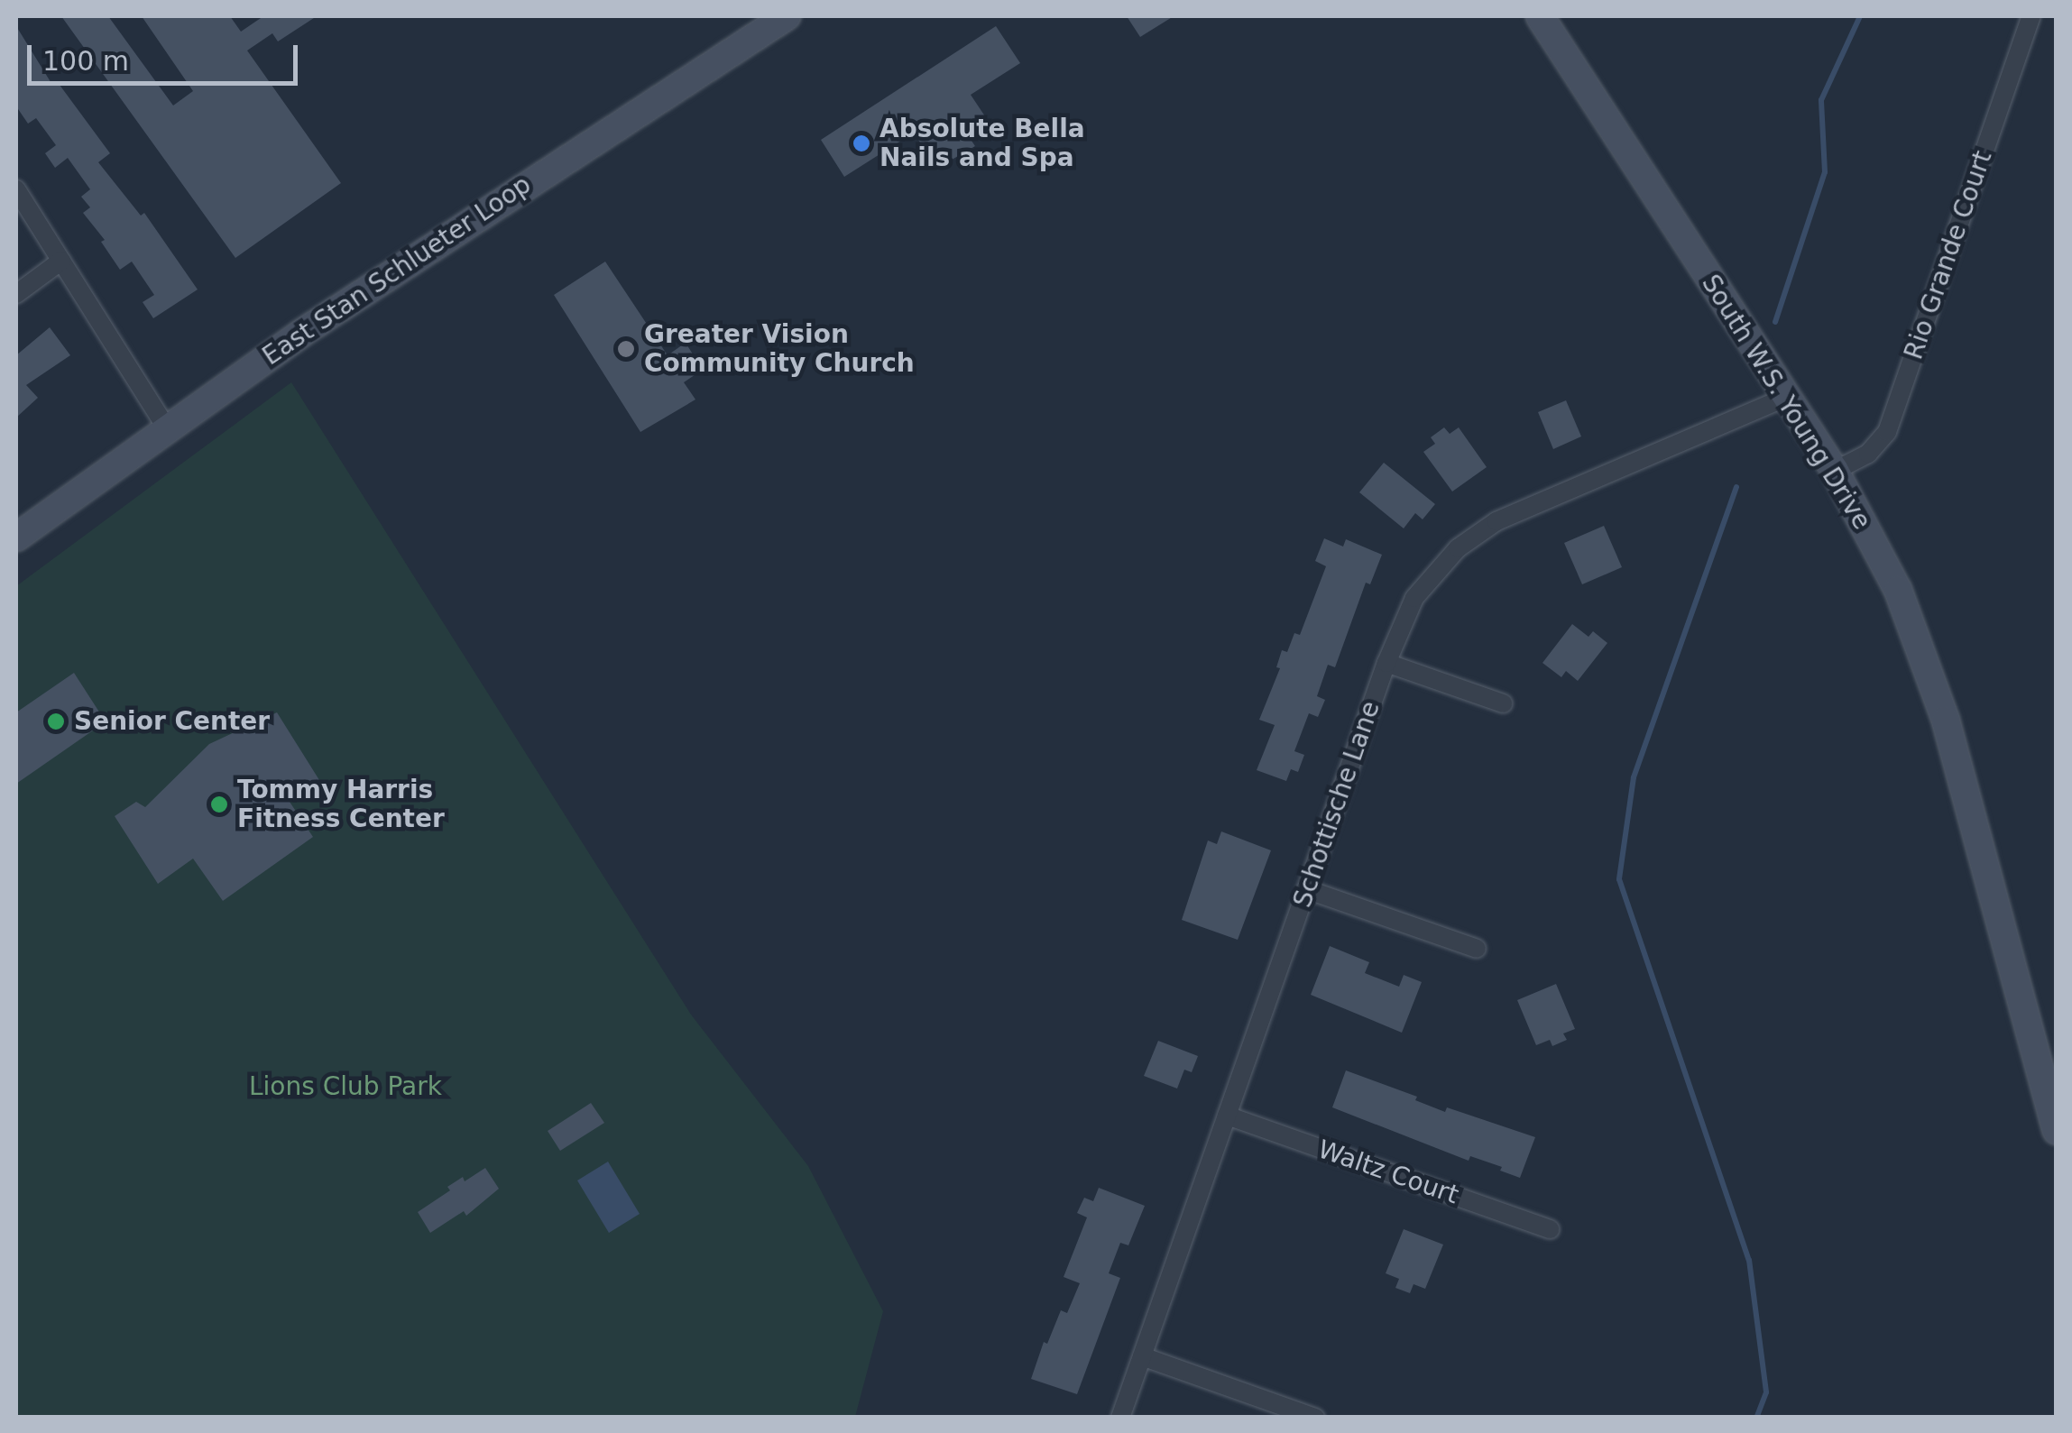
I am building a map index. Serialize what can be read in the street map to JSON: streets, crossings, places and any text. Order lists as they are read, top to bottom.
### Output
{
  "streets": {
    "main road": ["East Stan Schlueter Loop", "South W.S. Young Drive"],
    "street": ["Rio Grande Court", "Schottische Lane", "Waltz Court"]
  },
  "crossings": [
    ["Rio Grande Court", "South W.S. Young Drive"],
    ["South W.S. Young Drive", "Schottische Lane"],
    ["Schottische Lane", "Waltz Court"]
  ],
  "parks": ["Lions Club Park"],
  "places": [
    "Absolute Bella Nails and Spa",
    "Greater Vision Community Church",
    "Senior Center",
    "Tommy Harris Fitness Center"
  ],
  "scale_bar": "100 m"
}
